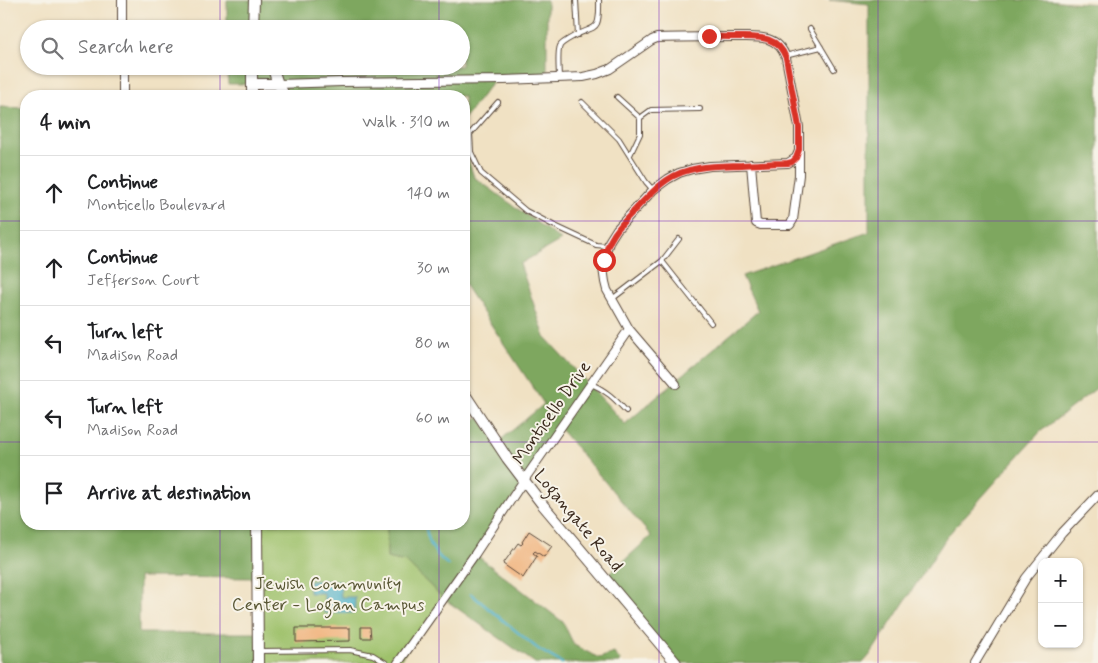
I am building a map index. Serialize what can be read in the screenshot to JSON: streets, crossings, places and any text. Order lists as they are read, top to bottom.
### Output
{
  "streets": {
    "street": ["Monticello Drive", "Logangate Road"]
  },
  "crossings": [
    ["Monticello Drive", "Logangate Road"]
  ],
  "parks": ["Jewish Community Center - Logan Campus"],
  "page": {
    "search": "Search here",
    "heading": ["4 min", "Walk · 310 m"],
    "list": [
      ["Continue", "Monticello Boulevard", "140 m"],
      ["Continue", "Jefferson Court", "30 m"],
      ["Turn left", "Madison Road", "80 m"],
      ["Turn left", "Madison Road", "60 m"],
      "Arrive at destination"
    ],
    "map_buttons": ["+", "−"]
  }
}
